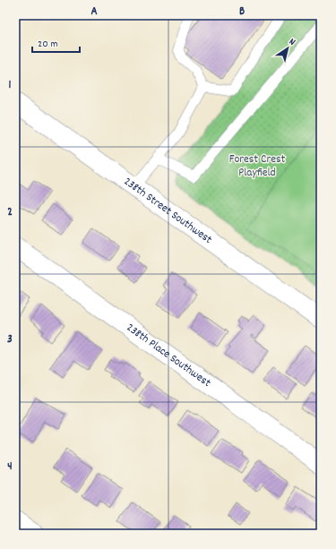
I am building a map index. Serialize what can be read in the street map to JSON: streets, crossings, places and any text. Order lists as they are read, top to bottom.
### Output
{
  "streets": {
    "street": ["238th Street Southwest", "238th Place Southwest"]
  },
  "parks": ["Forest Crest Playfield"],
  "scale_bar": "20 m",
  "north": "top right",
  "grid": {
    "columns": ["A", "B"],
    "rows": [
      "1",
      "2",
      "3",
      "4"
    ]
  }
}
